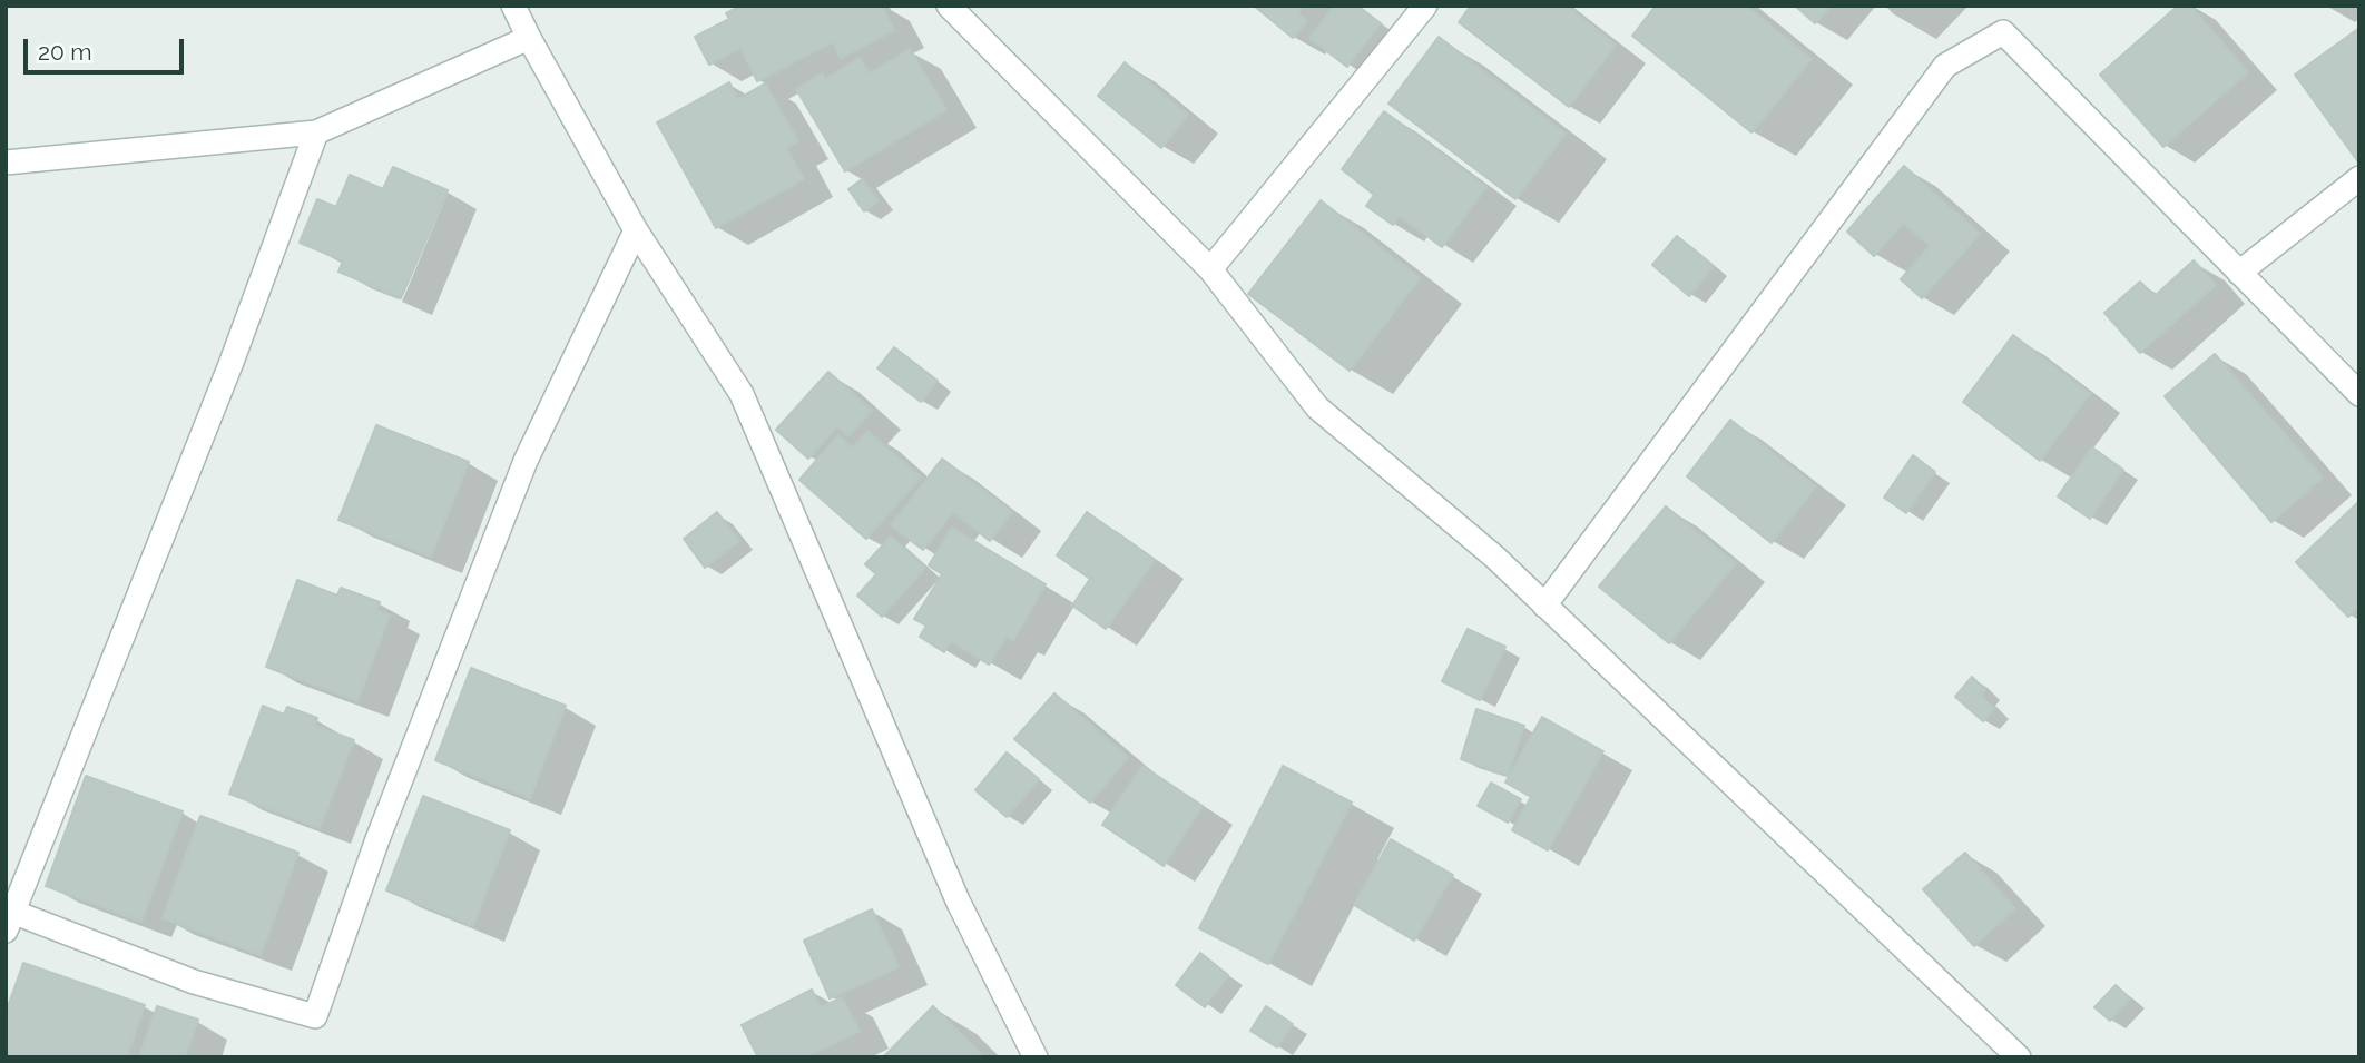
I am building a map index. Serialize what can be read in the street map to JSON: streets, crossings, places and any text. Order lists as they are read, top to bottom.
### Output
{
  "scale_bar": "20 m"
}
